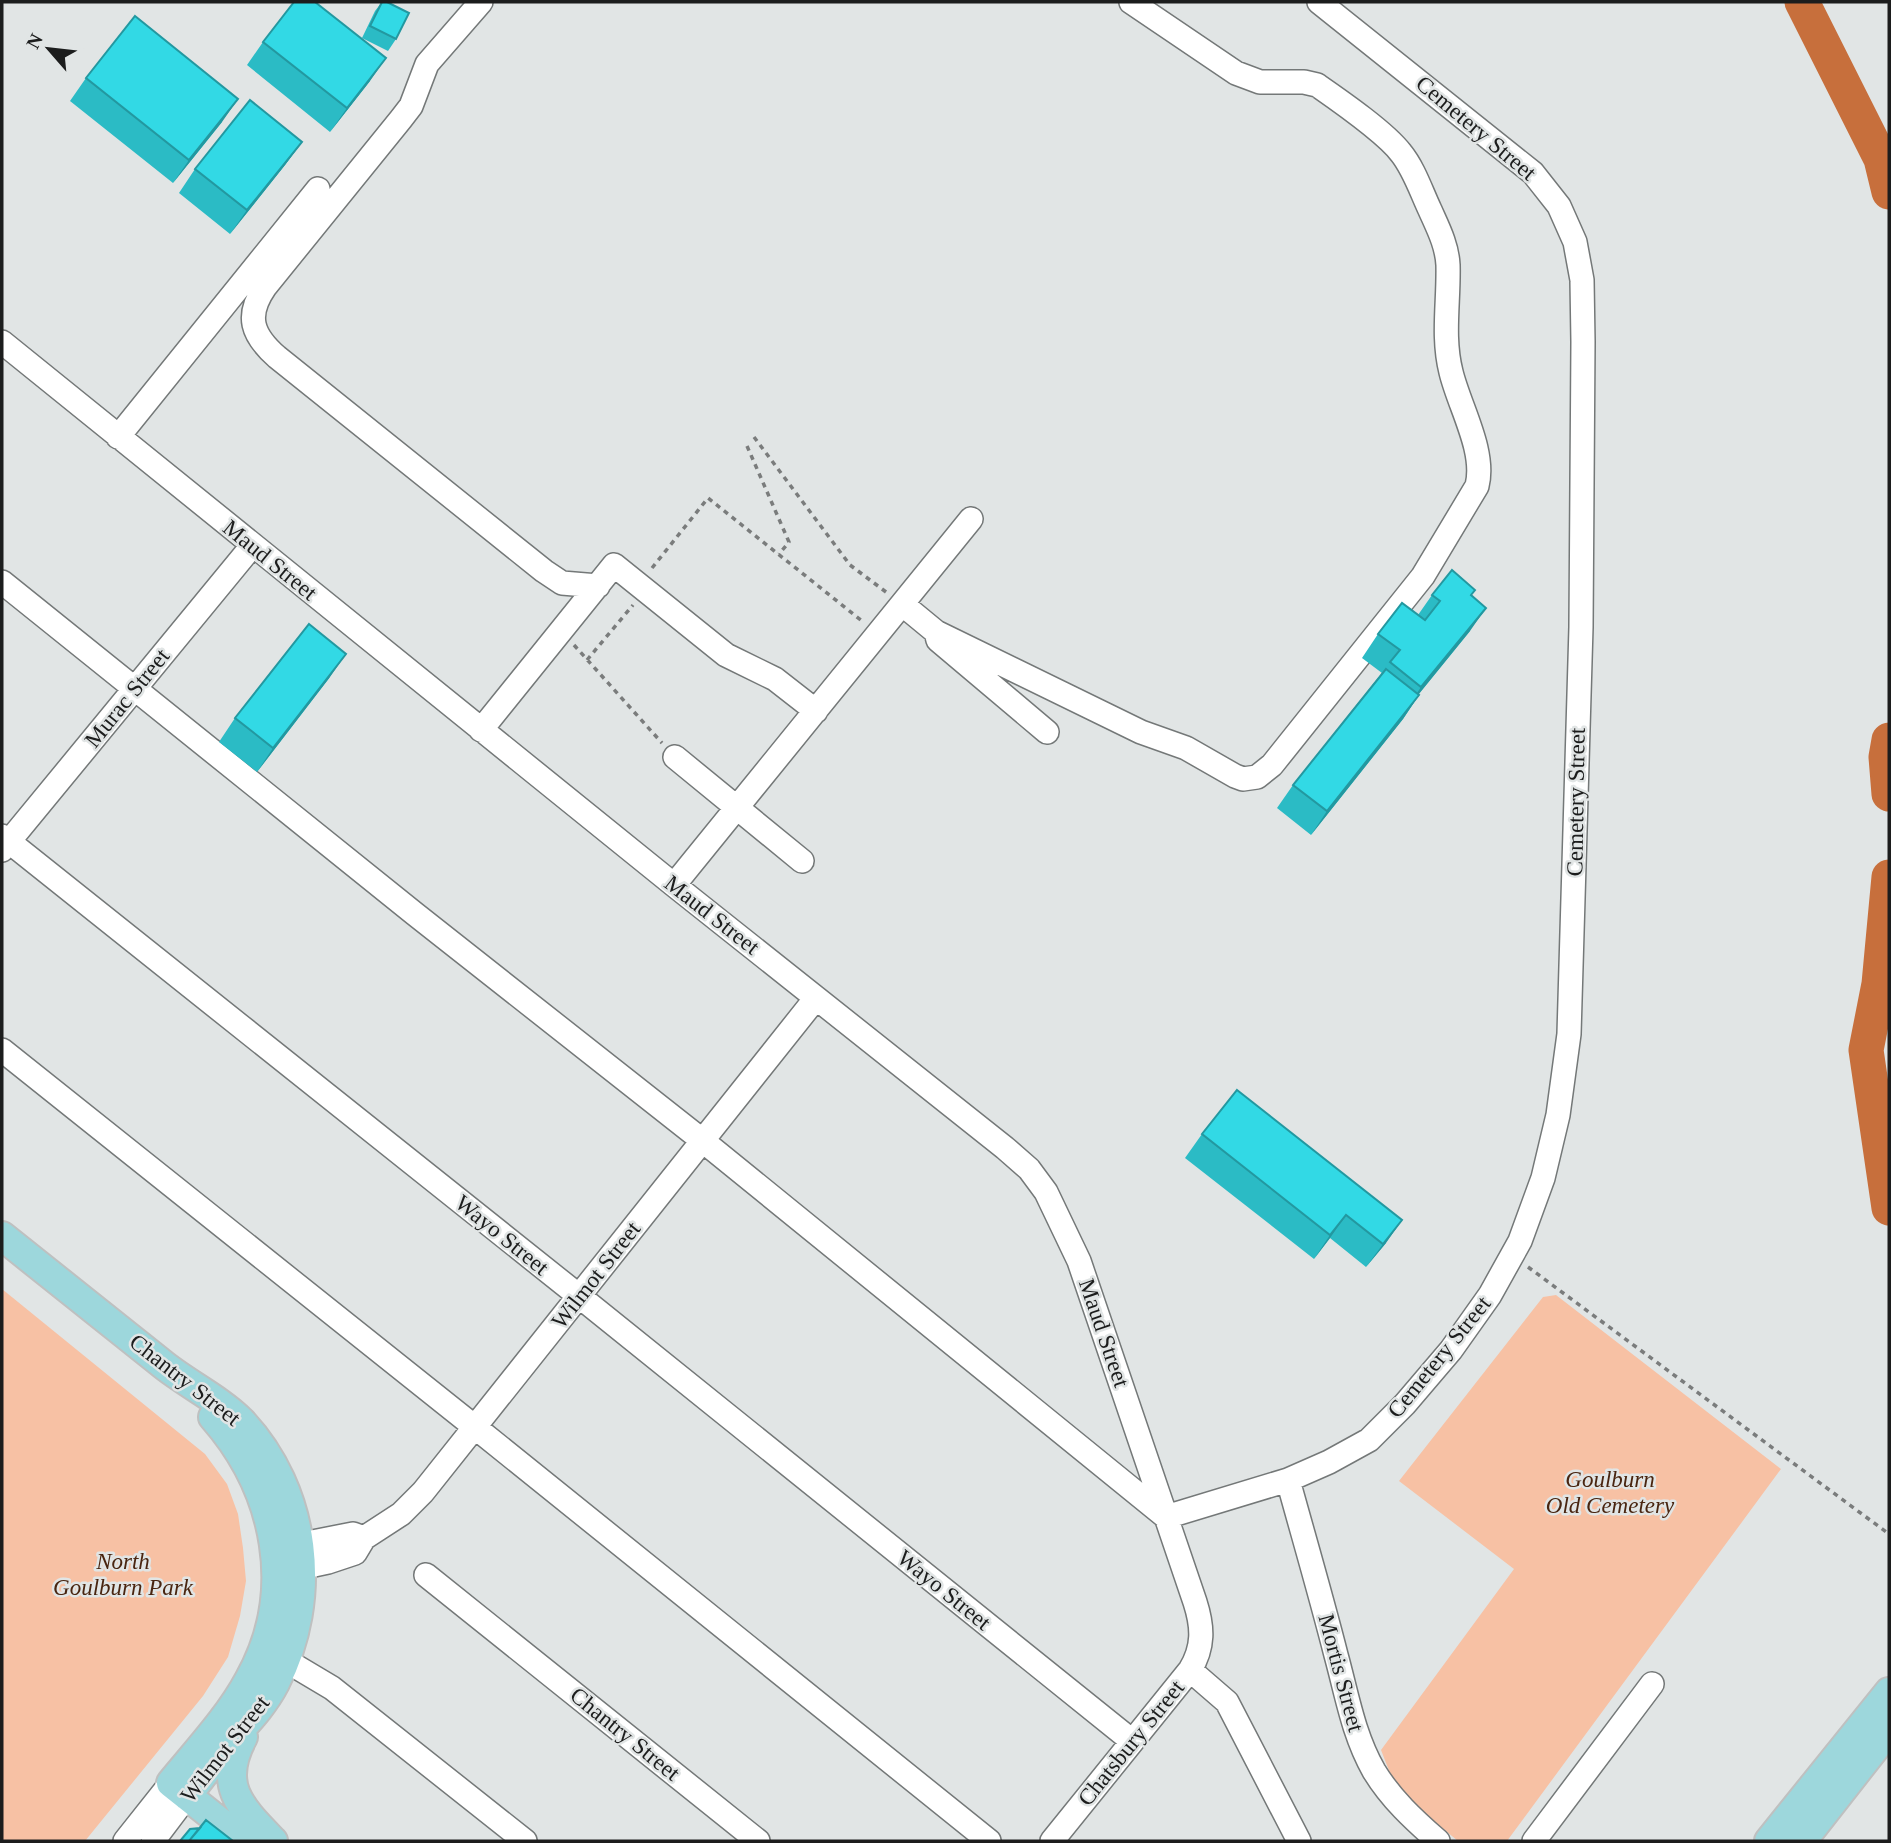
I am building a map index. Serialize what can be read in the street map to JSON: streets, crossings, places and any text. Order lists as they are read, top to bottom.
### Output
{
  "streets": {
    "main road": ["Wilmot Street", "Chantry Street"],
    "street": [
      "Cemetery Street",
      "Maud Street",
      "Murac Street",
      "Wayo Street",
      "Mortis Street",
      "Chatsbury Street"
    ]
  },
  "crossings": [
    ["Cemetery Street", "Maud Street"],
    ["Cemetery Street", "Mortis Street"],
    ["Maud Street", "Murac Street"],
    ["Maud Street", "Wilmot Street"],
    ["Maud Street", "Chatsbury Street"],
    ["Murac Street", "Wayo Street"],
    ["Wayo Street", "Wilmot Street"],
    ["Wayo Street", "Chatsbury Street"],
    ["Wilmot Street", "Chantry Street"]
  ],
  "parks": ["Goulburn Old Cemetery", "North Goulburn Park"],
  "north": "top left"
}
